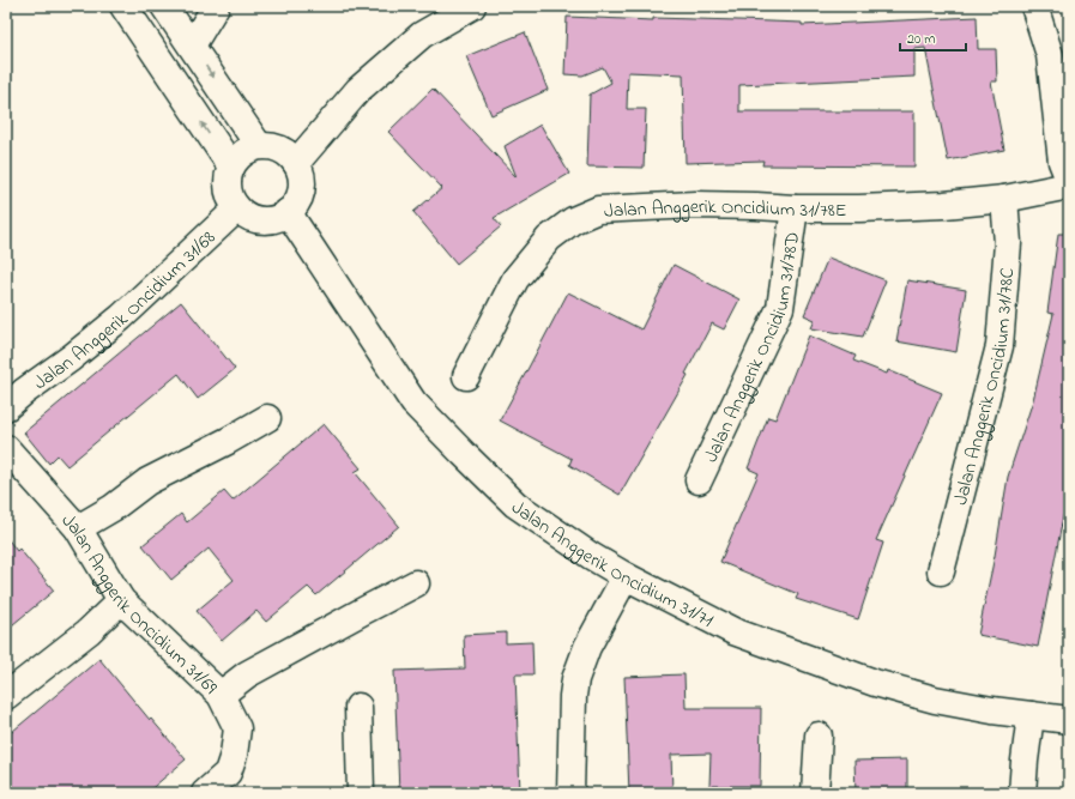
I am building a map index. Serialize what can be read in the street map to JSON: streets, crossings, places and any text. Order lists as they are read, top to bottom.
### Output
{
  "streets": {
    "street": [
      "Jalan Anggerik Oncidium 31/78E",
      "Jalan Anggerik Oncidium 31/68",
      "Jalan Anggerik Oncidium 31/78D",
      "Jalan Anggerik Oncidium 31/78C",
      "Jalan Anggerik Oncidium 31/71",
      "Jalan Anggerik Oncidium 31/69"
    ]
  },
  "crossings": [
    ["Jalan Anggerik Oncidium 31/78E", "Jalan Anggerik Oncidium 31/78D"],
    ["Jalan Anggerik Oncidium 31/78E", "Jalan Anggerik Oncidium 31/78C"],
    ["Jalan Anggerik Oncidium 31/68", "Jalan Anggerik Oncidium 31/71"]
  ],
  "scale_bar": "20 m"
}
